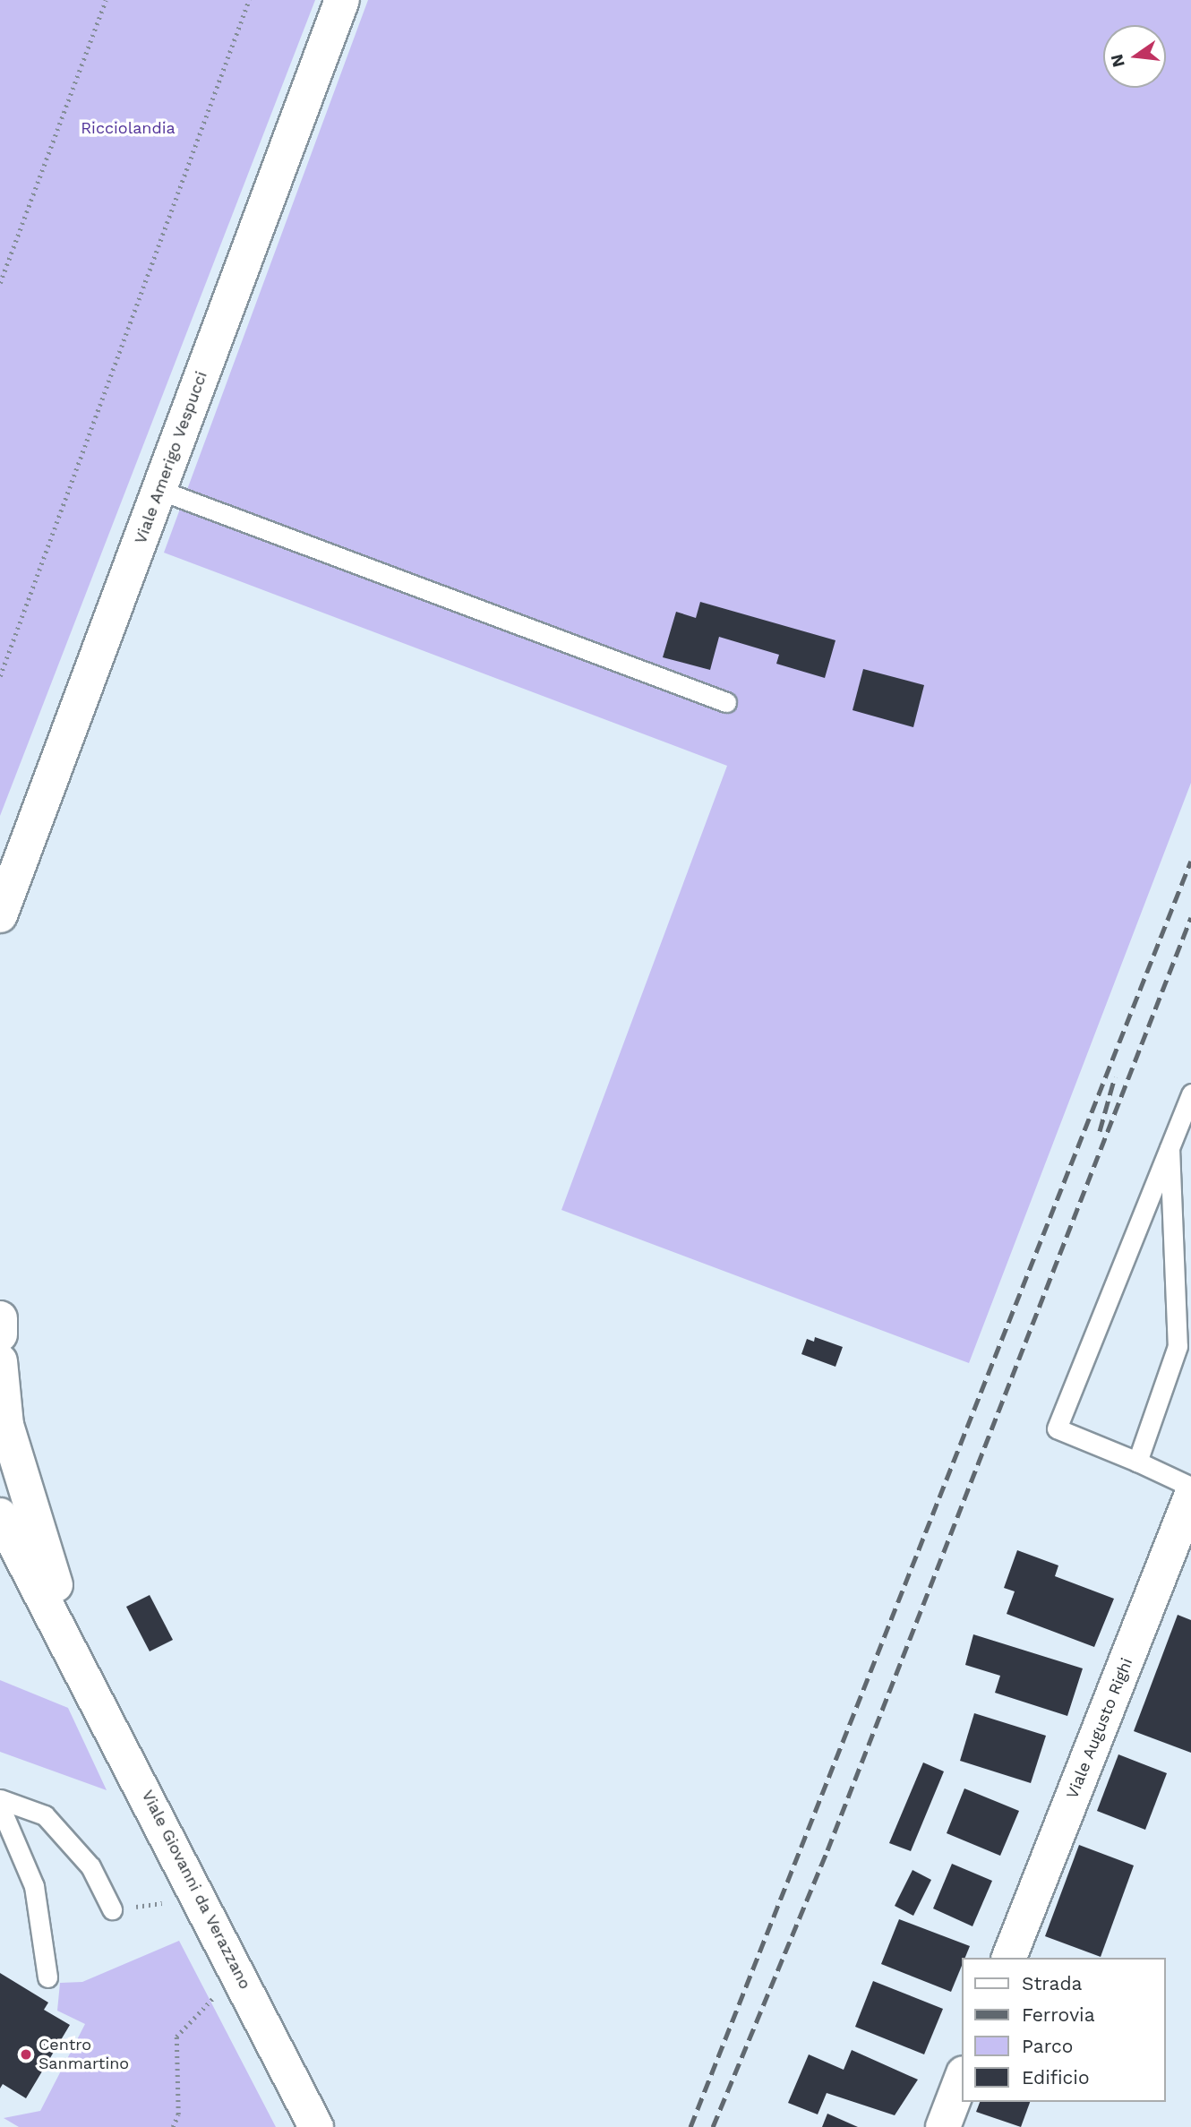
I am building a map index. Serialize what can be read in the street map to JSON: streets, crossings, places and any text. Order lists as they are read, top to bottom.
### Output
{
  "streets": {
    "street": ["Viale Amerigo Vespucci", "Viale Augusto Righi", "Viale Giovanni da Verazzano"]
  },
  "parks": ["Ricciolandia"],
  "places": ["Centro Sanmartino"],
  "legend": [
    "Strada",
    "Ferrovia",
    "Parco",
    "Edificio"
  ],
  "north": "left"
}
